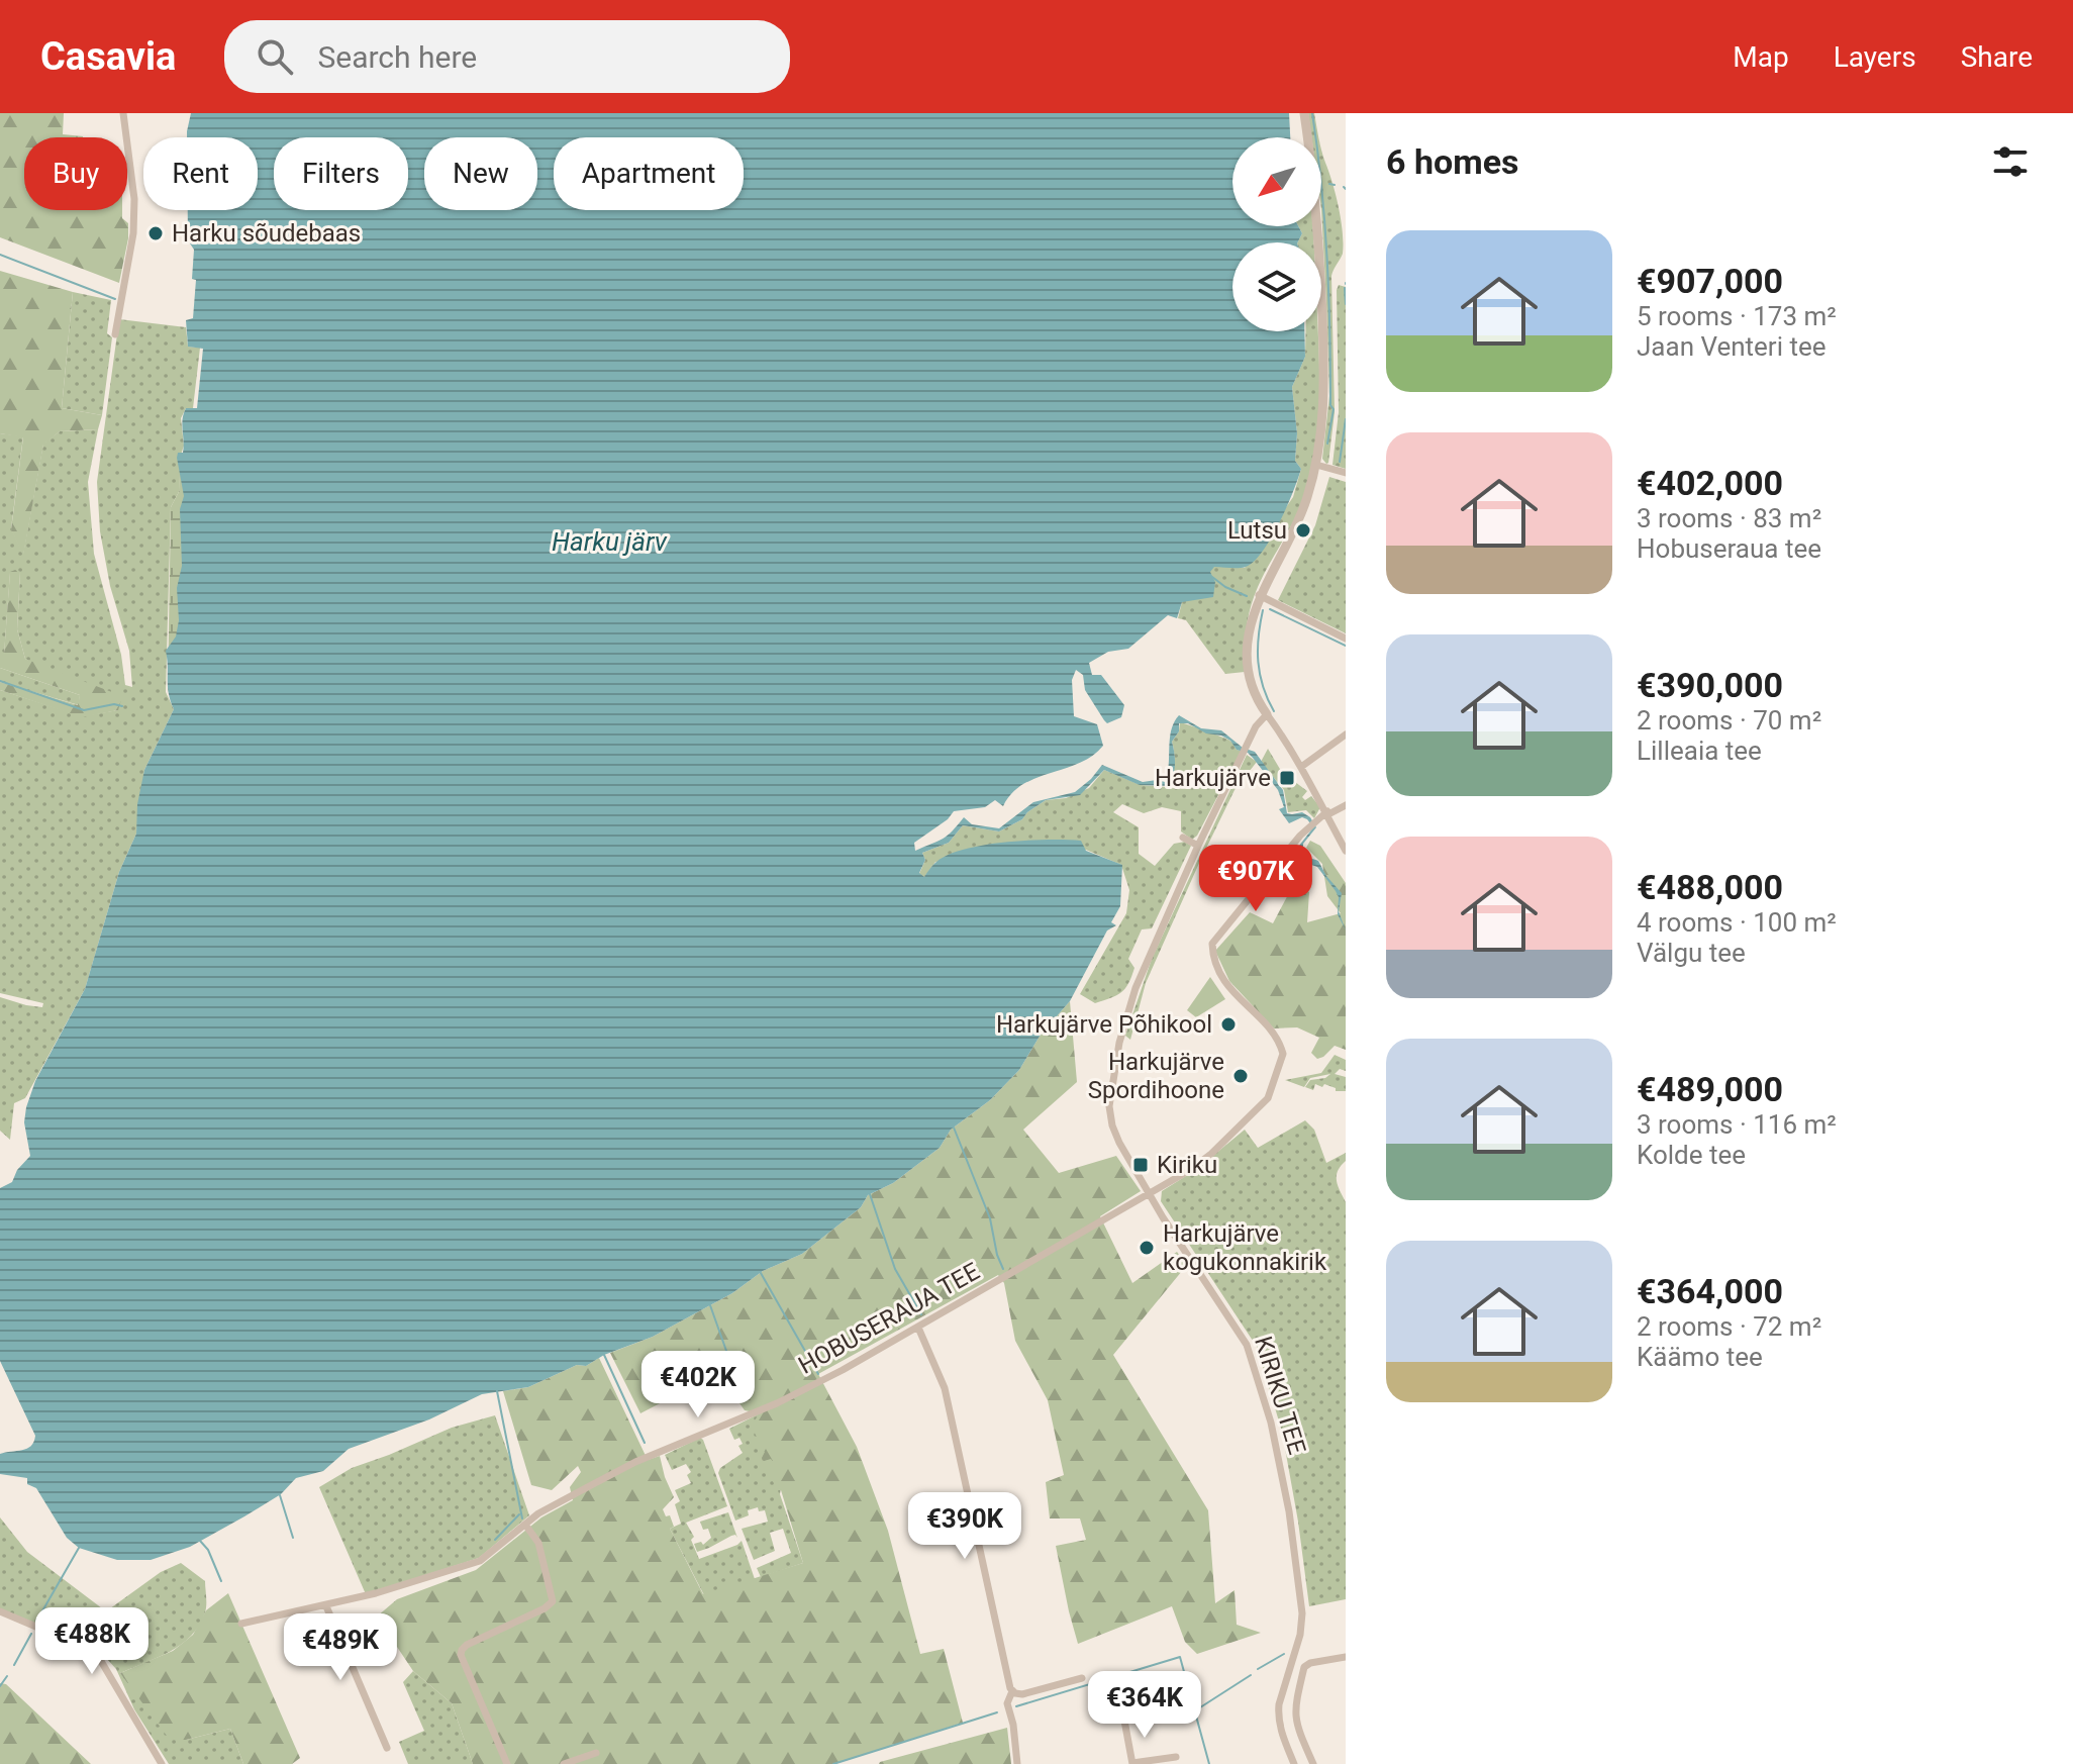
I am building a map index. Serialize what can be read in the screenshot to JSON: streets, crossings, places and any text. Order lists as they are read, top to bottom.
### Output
{
  "streets": {
    "street": ["HOBUSERAUA TEE", "KIRIKU TEE"]
  },
  "crossings": [
    ["HOBUSERAUA TEE", "KIRIKU TEE"]
  ],
  "water": ["Harku järv"],
  "places": {
    "other": [
      "Harku sõudebaas",
      "Lutsu",
      "Harkujärve Põhikool",
      "Harkujärve Spordihoone",
      "Harkujärve kogukonnakirik"
    ],
    "transit": ["Harkujärve", "Kiriku"]
  },
  "north": "bottom left",
  "page": {
    "header": "Casavia",
    "search": "Search here",
    "nav": ["Map", "Layers", "Share"],
    "heading": "6 homes",
    "chip": [
      "Buy",
      "Rent",
      "Filters",
      "New",
      "Apartment"
    ],
    "list": [
      {
        "name": "€907,000",
        "note": "5 rooms · 173 m² · Jaan Venteri tee"
      },
      {
        "name": "€402,000",
        "note": "3 rooms · 83 m² · Hobuseraua tee"
      },
      {
        "name": "€390,000",
        "note": "2 rooms · 70 m² · Lilleaia tee"
      },
      {
        "name": "€488,000",
        "note": "4 rooms · 100 m² · Välgu tee"
      },
      {
        "name": "€489,000",
        "note": "3 rooms · 116 m² · Kolde tee"
      },
      {
        "name": "€364,000",
        "note": "2 rooms · 72 m² · Käämo tee"
      }
    ],
    "price": [
      "€907K",
      "€402K",
      "€390K",
      "€488K",
      "€489K",
      "€364K"
    ]
  }
}
